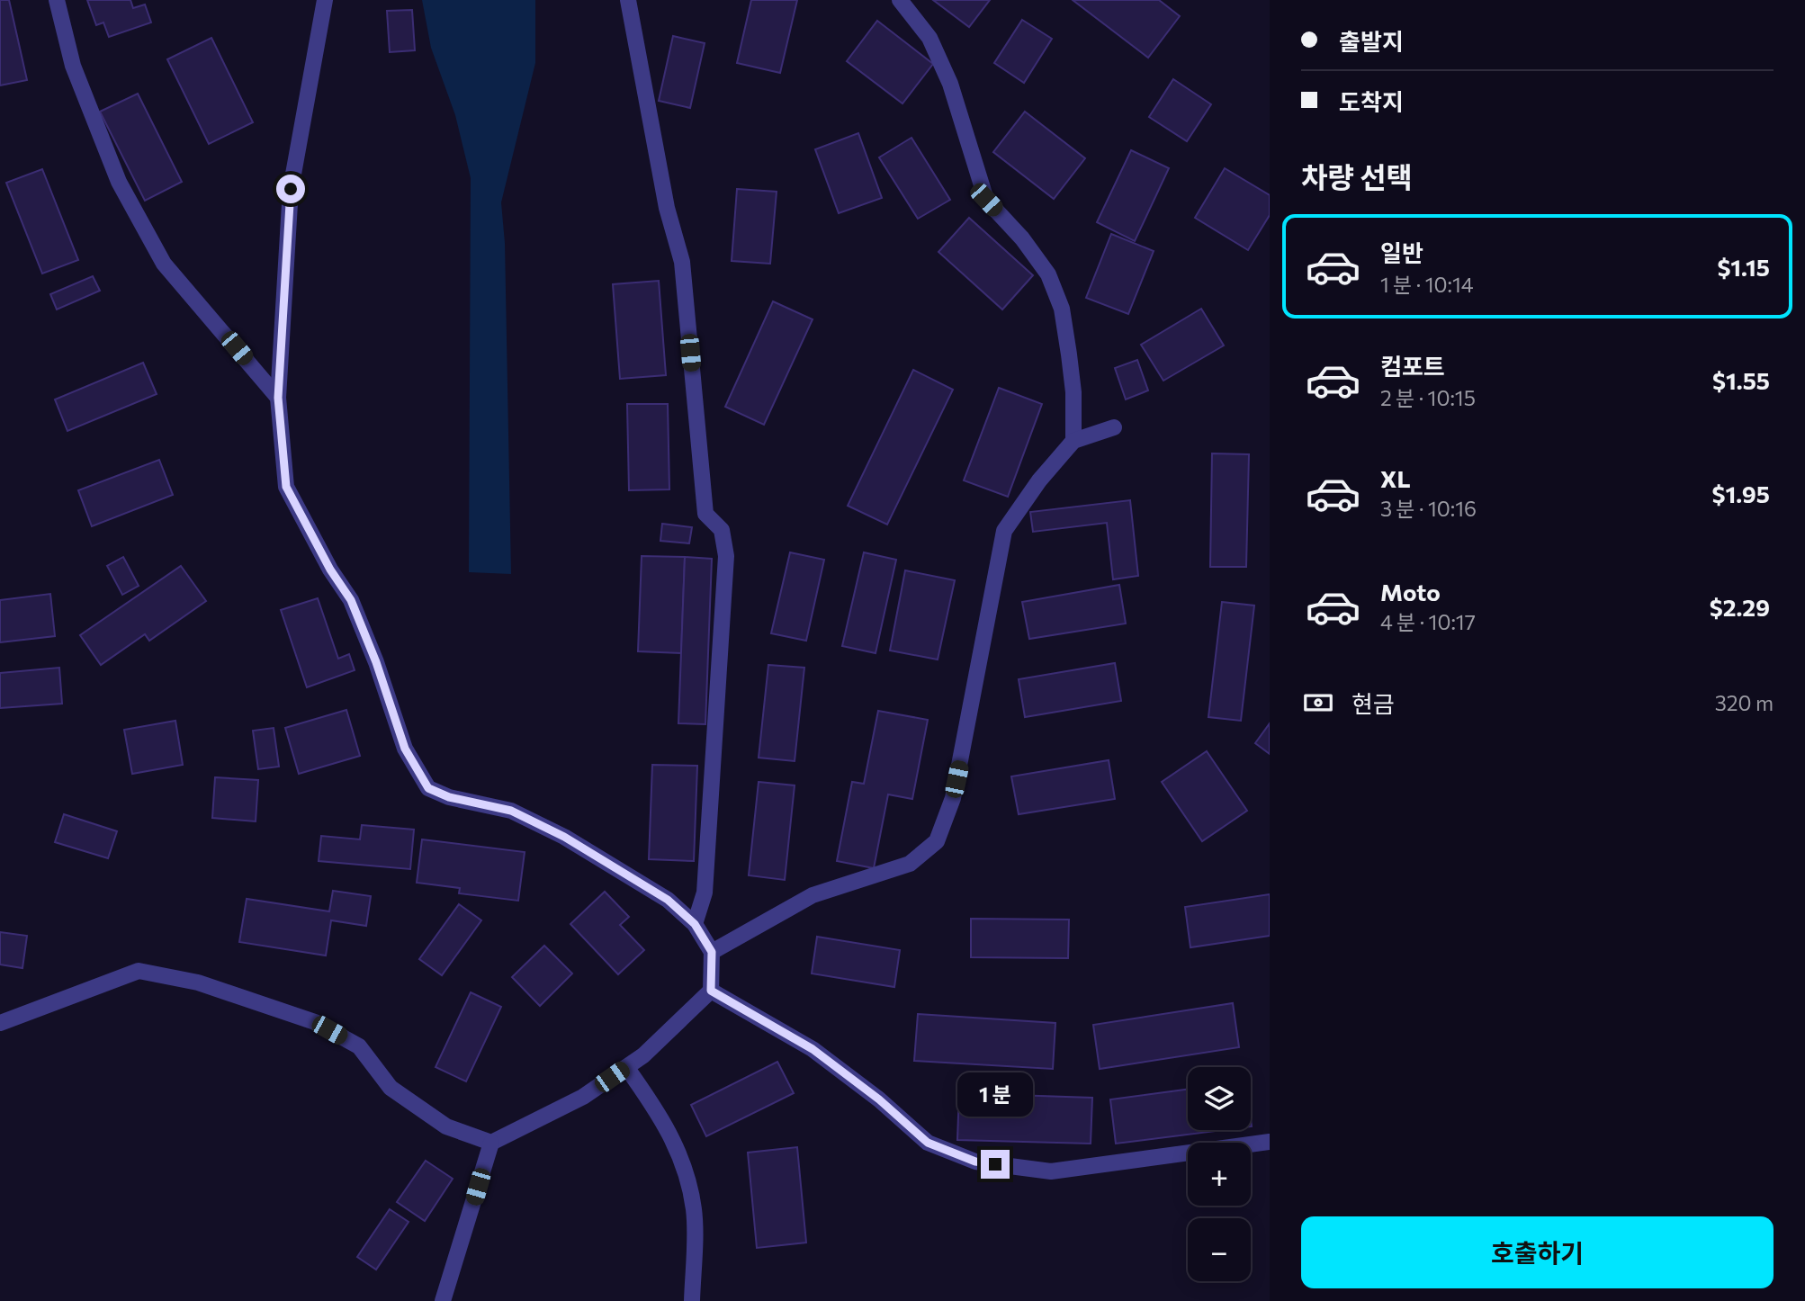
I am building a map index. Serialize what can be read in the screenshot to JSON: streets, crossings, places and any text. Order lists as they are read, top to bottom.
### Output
{
  "page": {
    "banner": ["출발지", "도착지"],
    "heading": "차량 선택",
    "list": [
      {
        "name": "일반",
        "note": "1 분 · 10:14",
        "value": "$1.15"
      },
      {
        "name": "컴포트",
        "note": "2 분 · 10:15",
        "value": "$1.55"
      },
      {
        "name": "XL",
        "note": "3 분 · 10:16",
        "value": "$1.95"
      },
      {
        "name": "Moto",
        "note": "4 분 · 10:17",
        "value": "$2.29"
      }
    ],
    "pay": ["현금", "320 m"],
    "map_buttons": ["+", "−"],
    "bubble": "1 분",
    "buttons": "호출하기"
  }
}
